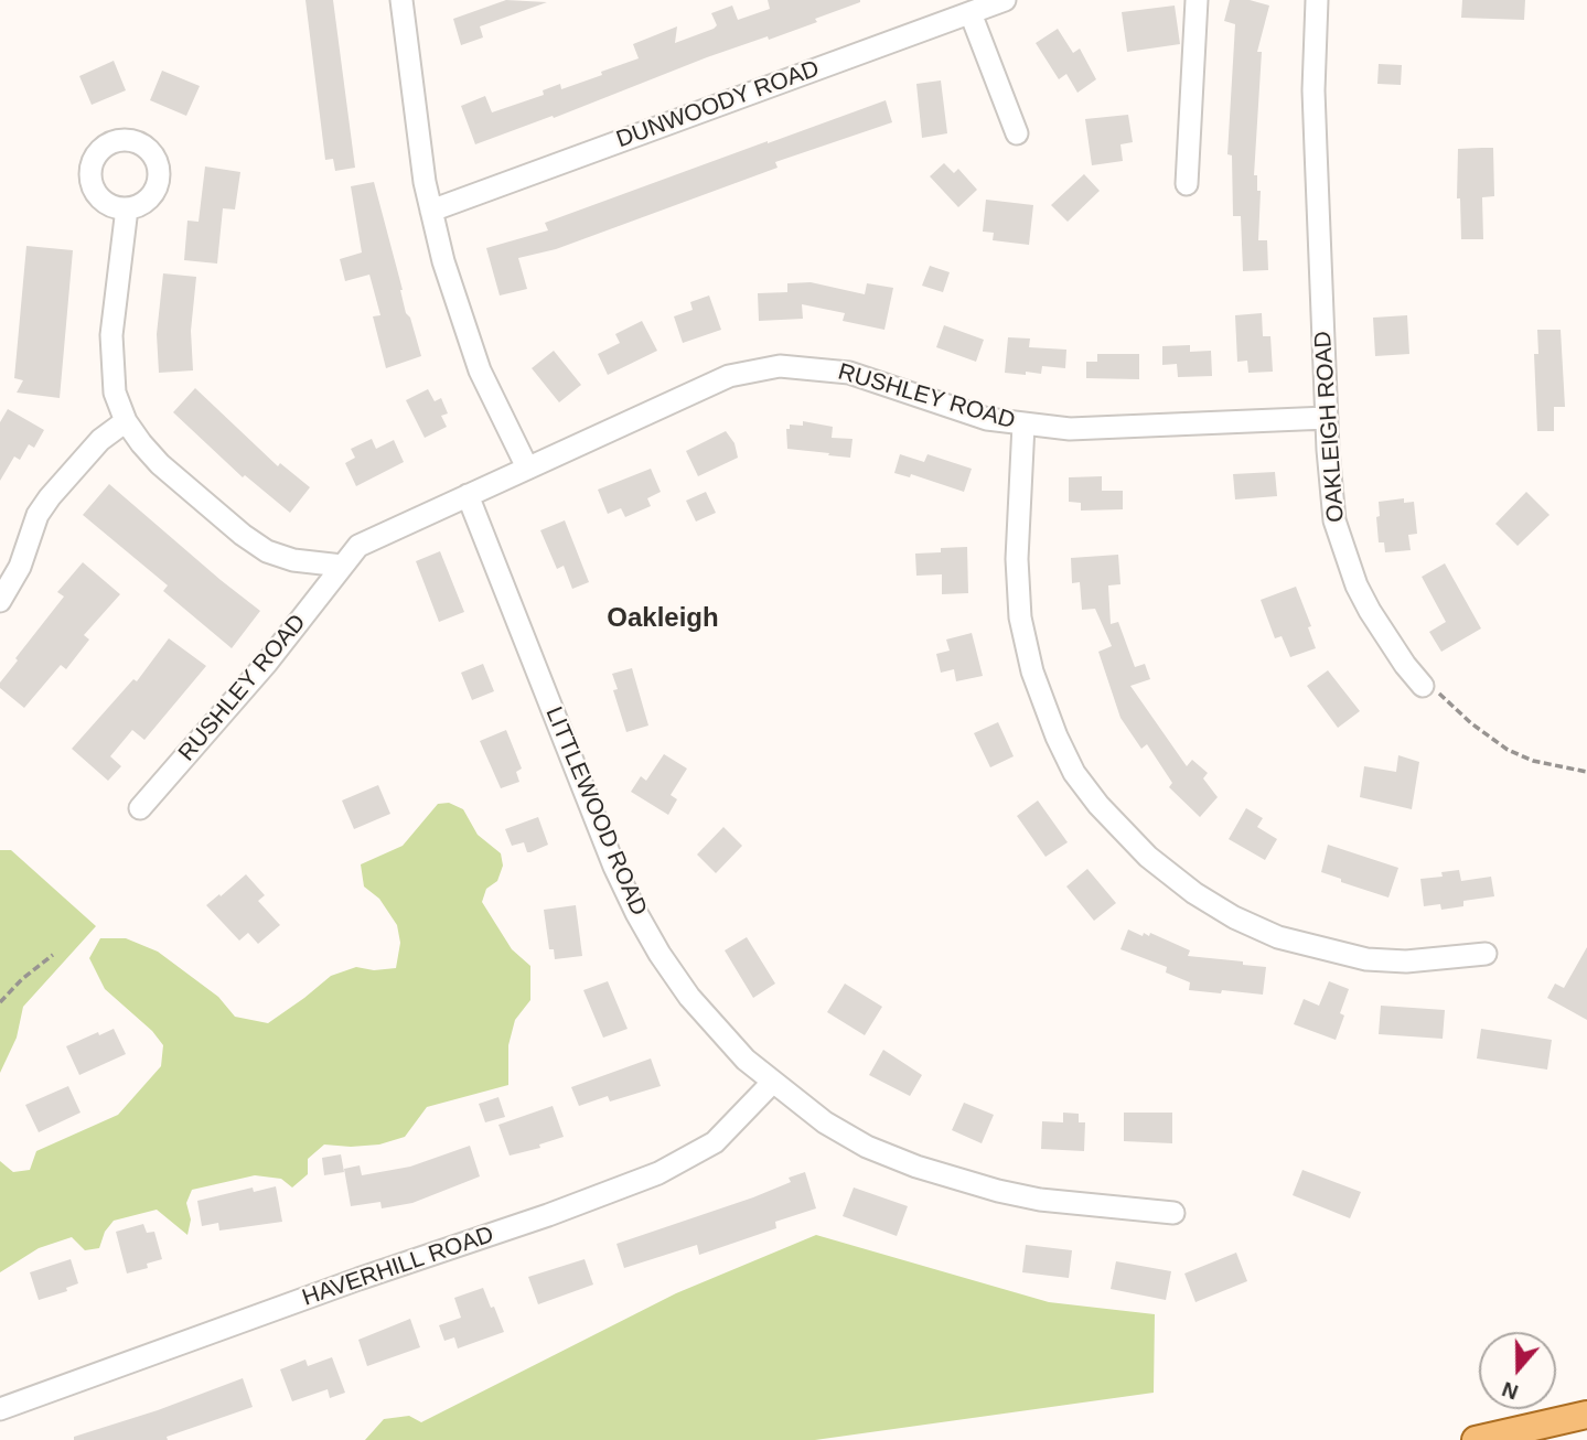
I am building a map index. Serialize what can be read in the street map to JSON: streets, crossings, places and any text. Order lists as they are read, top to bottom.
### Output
{
  "streets": {
    "street": [
      "DUNWOODY ROAD",
      "RUSHLEY ROAD",
      "OAKLEIGH ROAD",
      "LITTLEWOOD ROAD",
      "HAVERHILL ROAD"
    ]
  },
  "crossings": [
    ["RUSHLEY ROAD", "OAKLEIGH ROAD"],
    ["RUSHLEY ROAD", "LITTLEWOOD ROAD"],
    ["LITTLEWOOD ROAD", "HAVERHILL ROAD"]
  ],
  "districts": ["Oakleigh"],
  "north": "bottom"
}
